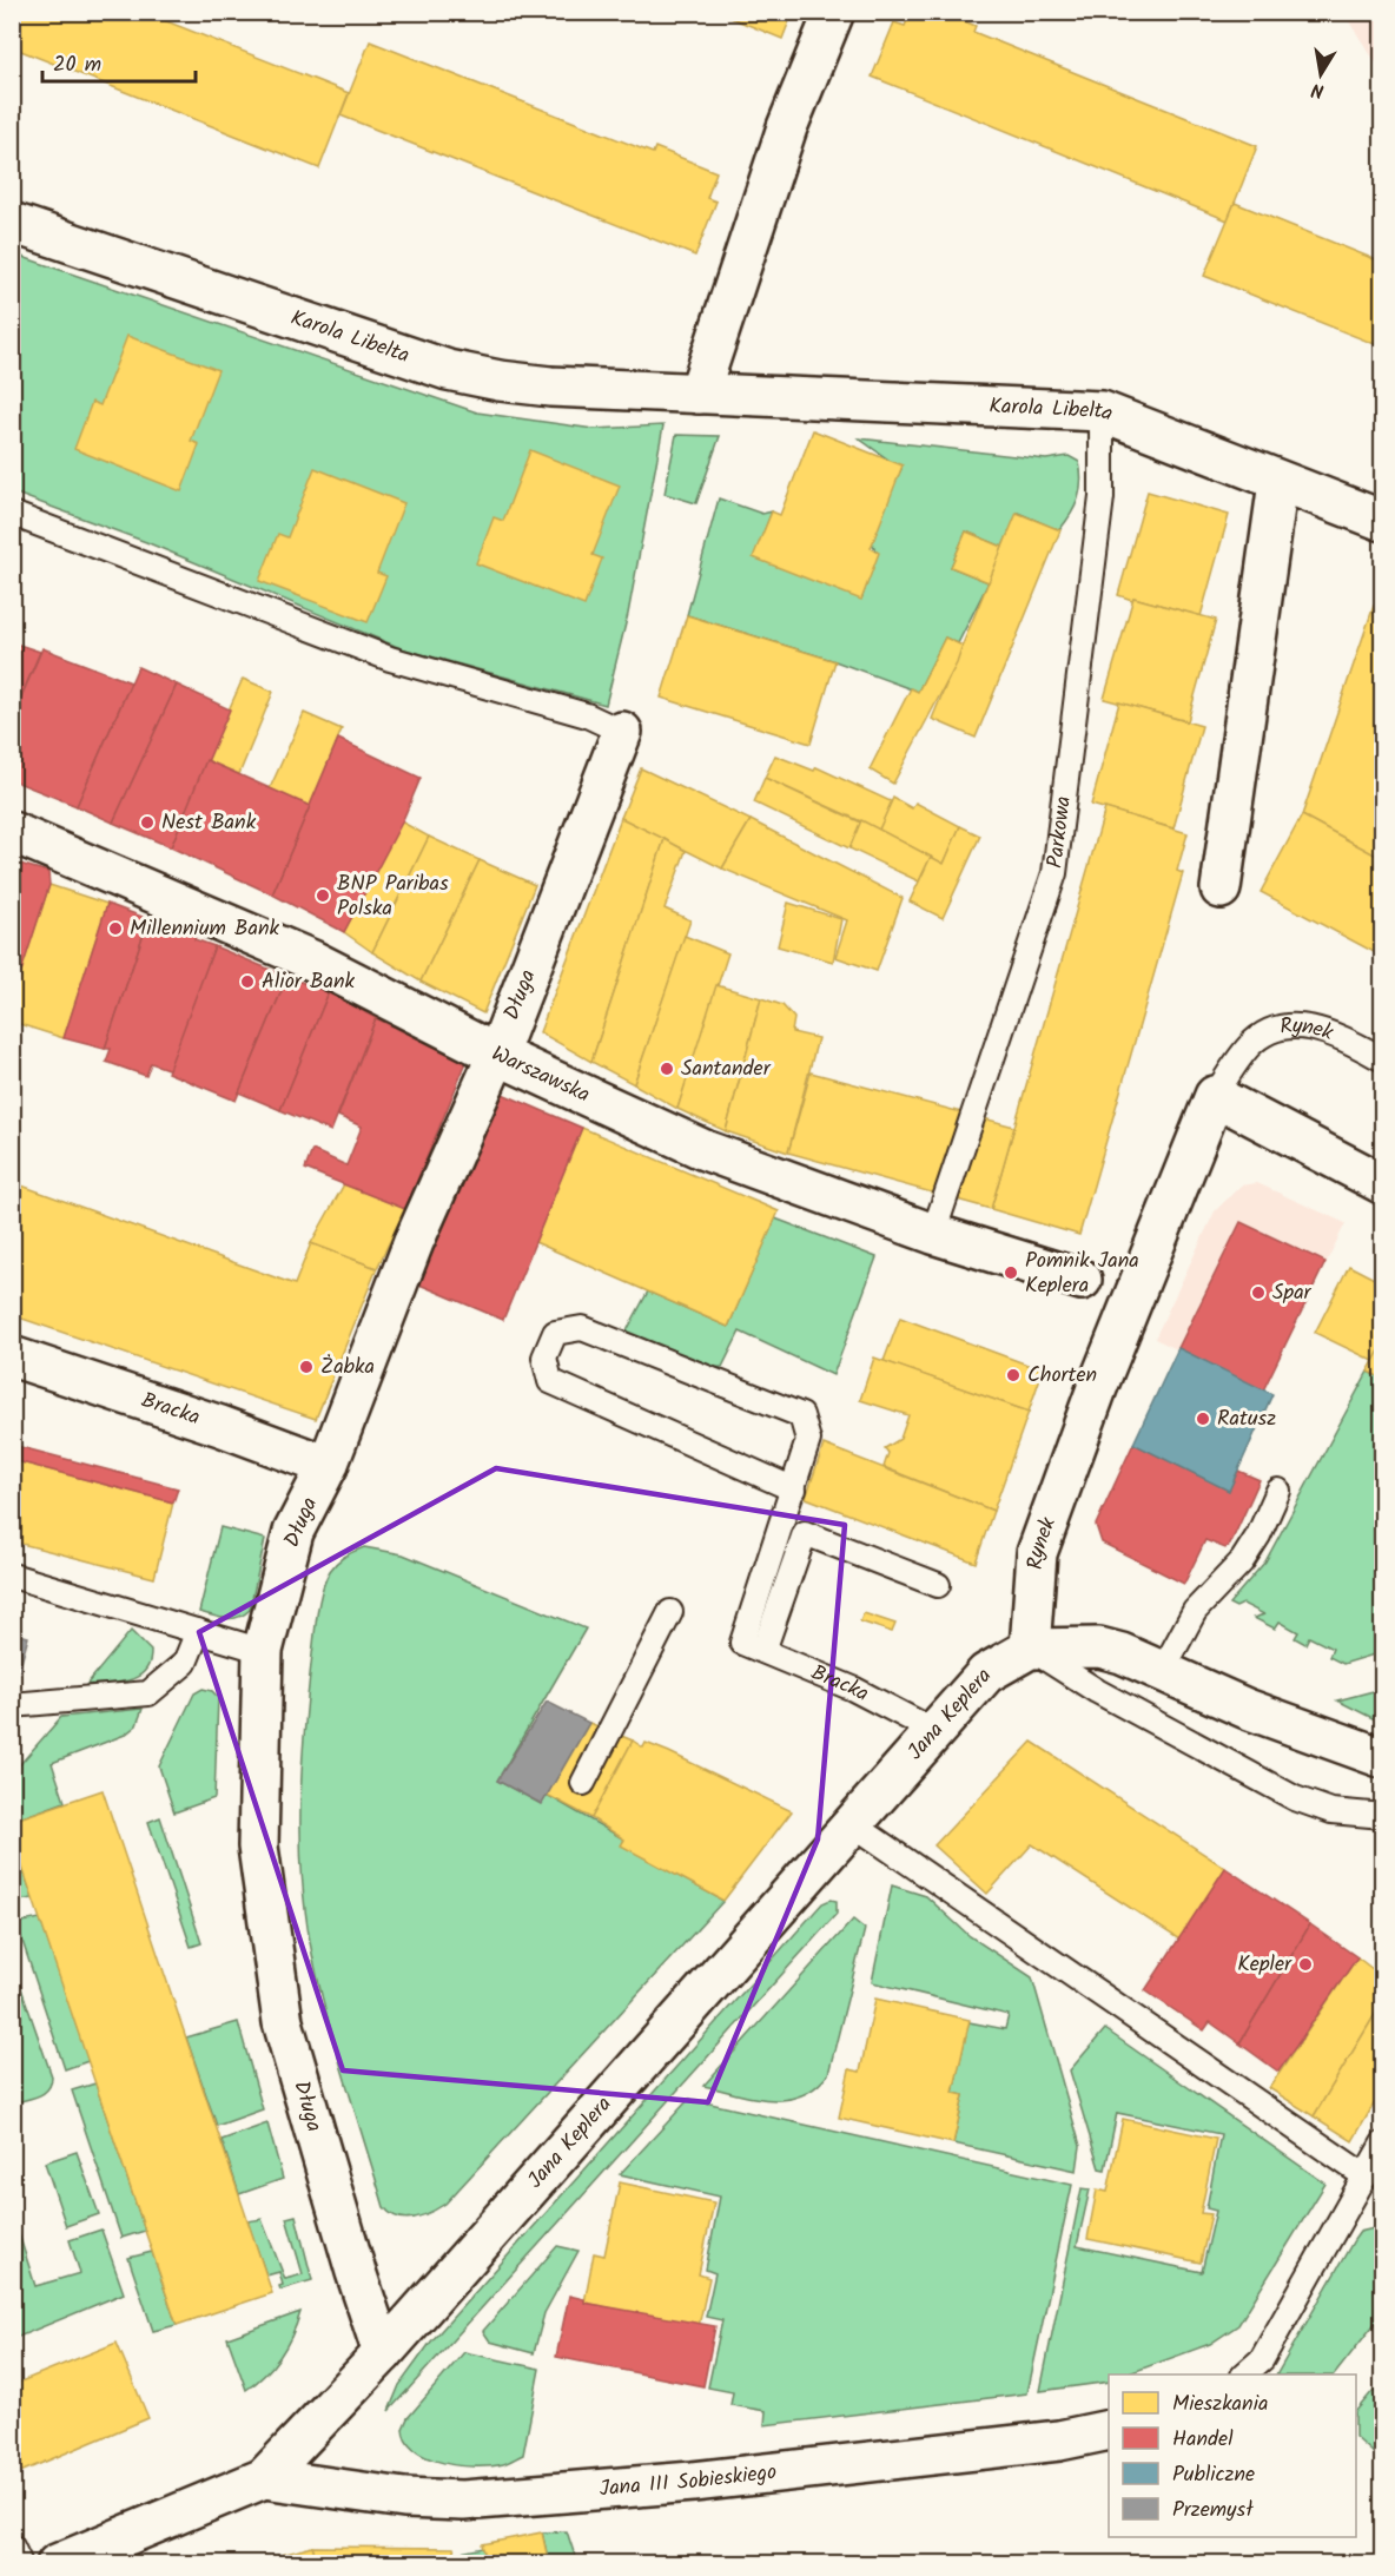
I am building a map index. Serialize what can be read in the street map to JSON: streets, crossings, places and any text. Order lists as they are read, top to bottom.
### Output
{
  "streets": {
    "street": [
      "Karola Libelta",
      "Długa",
      "Rynek",
      "Warszawska",
      "Bracka",
      "Jana Keplera",
      "Jana III Sobieskiego"
    ],
    "lane": ["Parkowa"]
  },
  "crossings": [
    ["Karola Libelta", "Parkowa"],
    ["Parkowa", "Warszawska"],
    ["Długa", "Warszawska"],
    ["Długa", "Bracka"],
    ["Długa", "Jana Keplera"],
    ["Rynek", "Jana Keplera"],
    ["Bracka", "Jana Keplera"],
    ["Jana Keplera", "Jana III Sobieskiego"]
  ],
  "places": [
    "Nest Bank",
    "BNP Paribas Polska",
    "Millennium Bank",
    "Alior Bank",
    "Santander",
    "Pomnik Jana Keplera",
    "Spar",
    "Żabka",
    "Chorten",
    "Ratusz",
    "Kepler"
  ],
  "legend": [
    "Mieszkania",
    "Handel",
    "Publiczne",
    "Przemysł"
  ],
  "scale_bar": "20 m",
  "north": "bottom"
}
